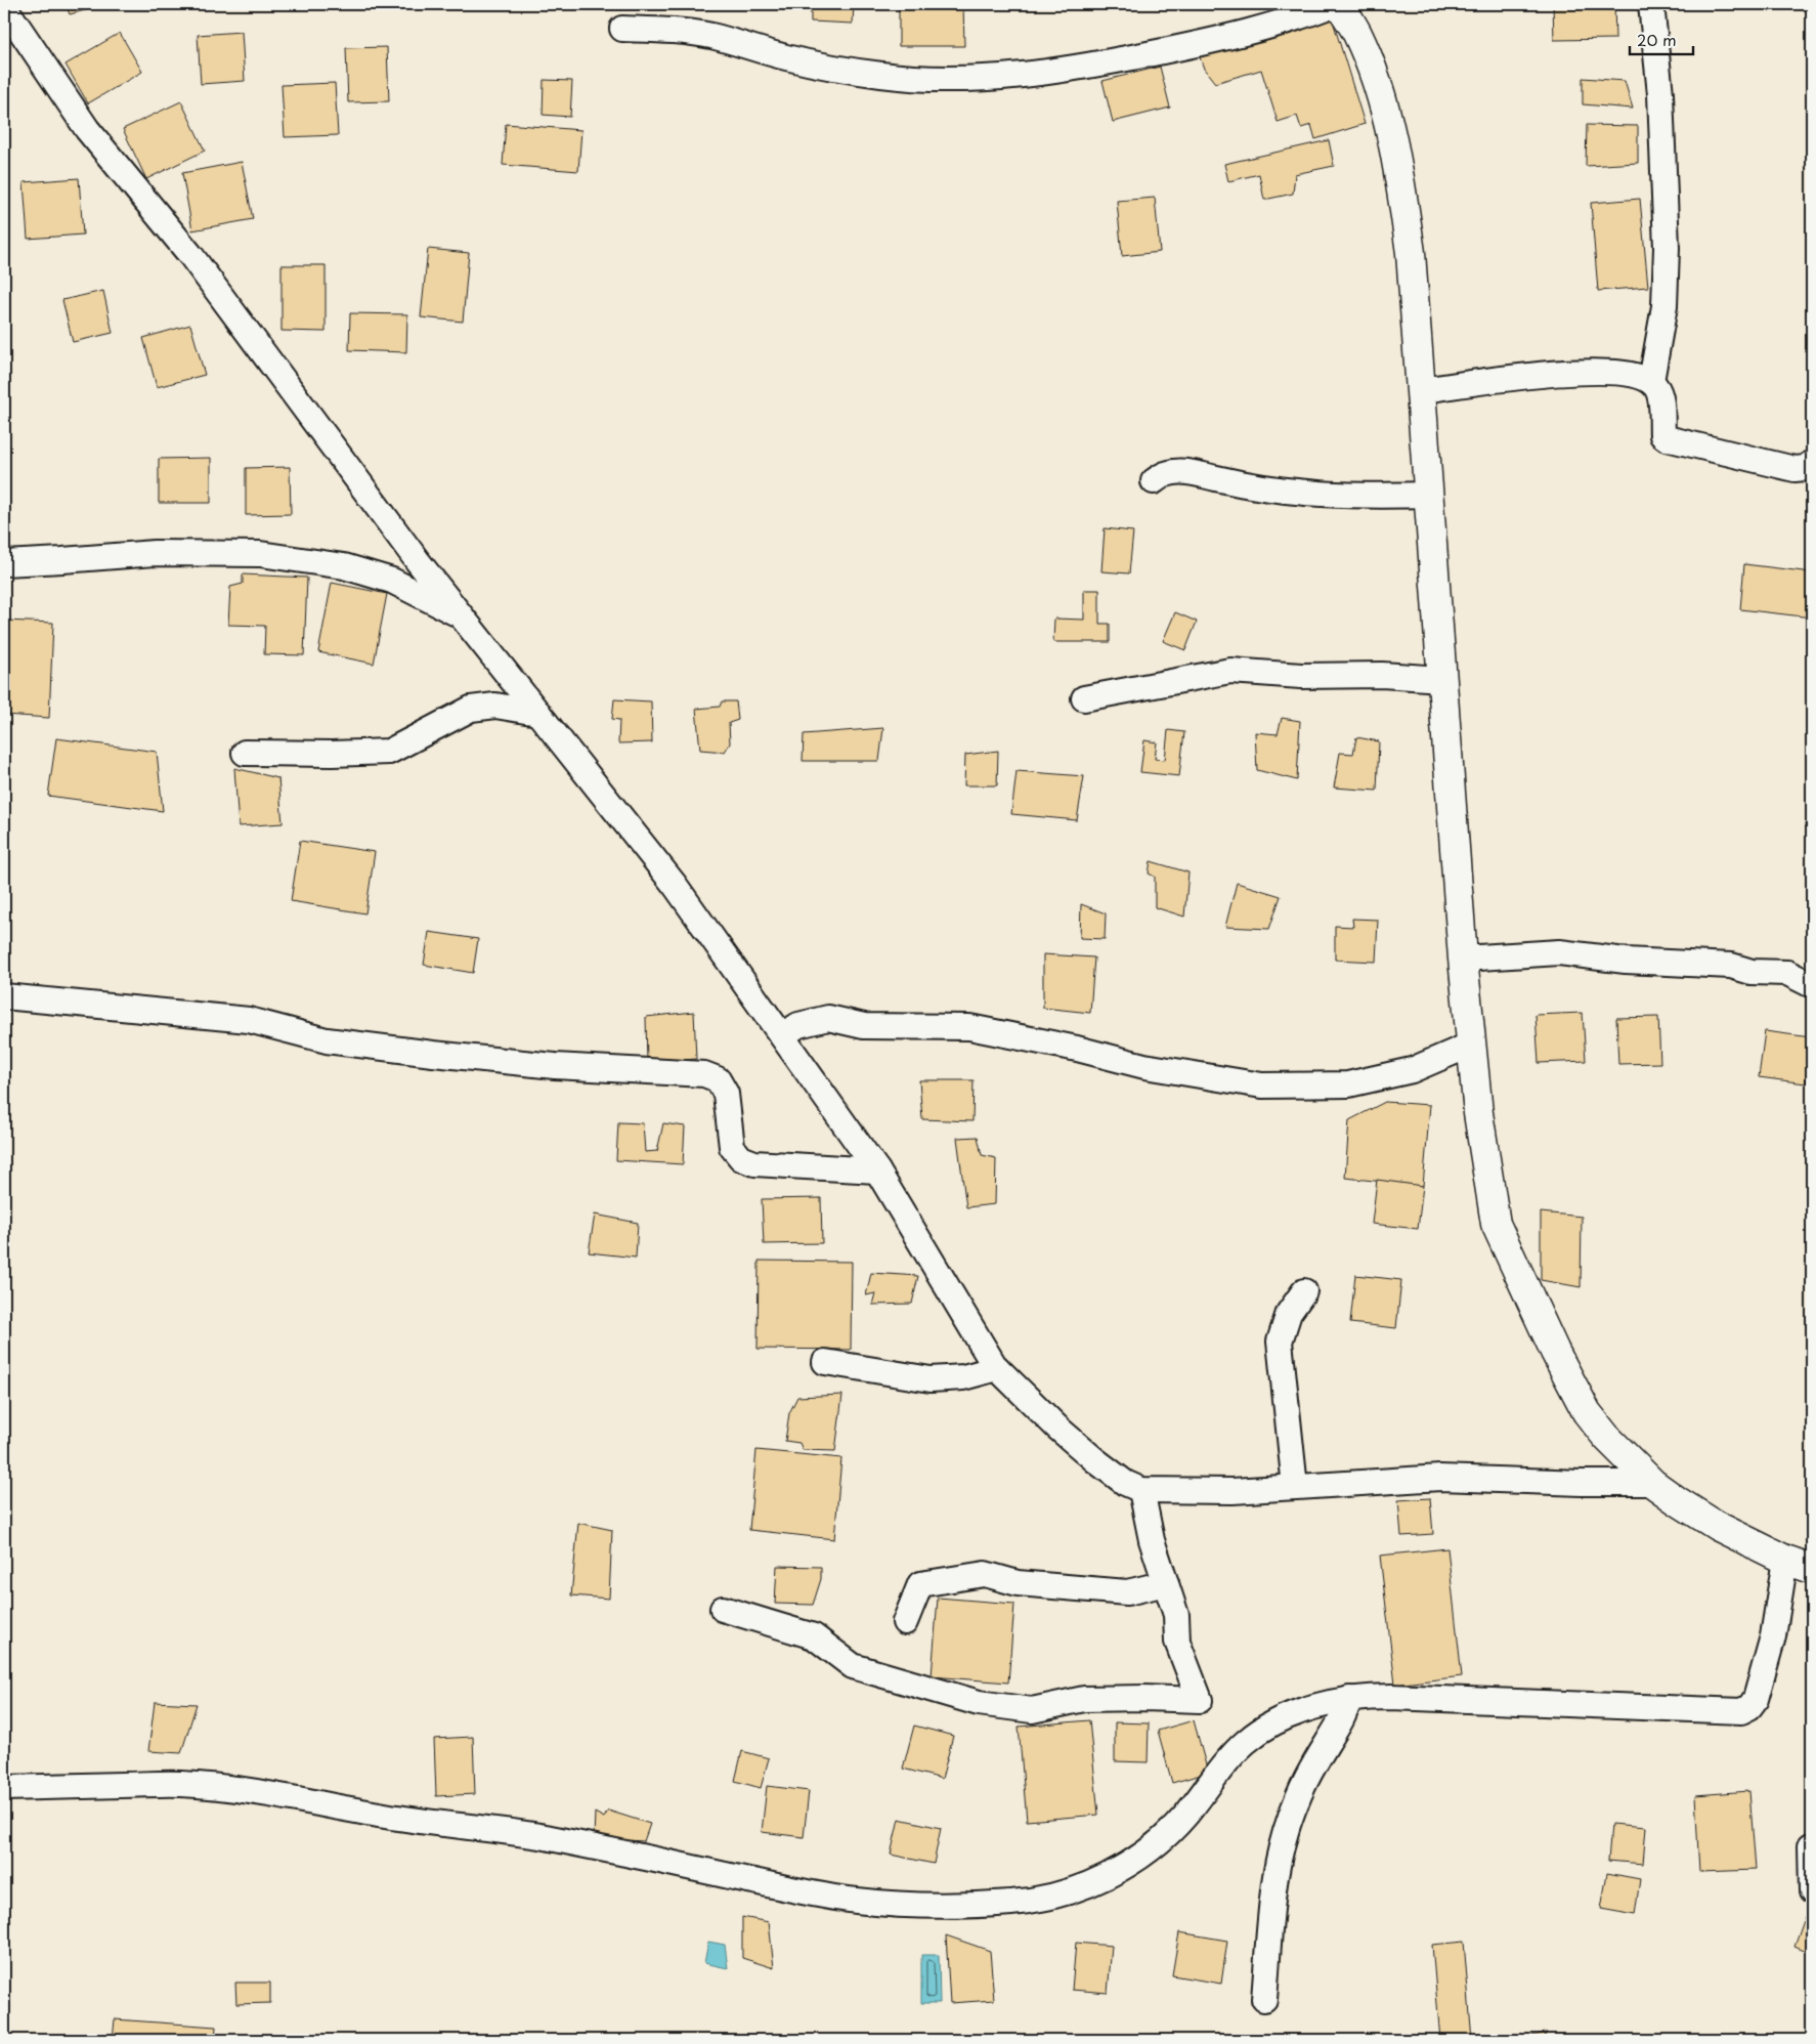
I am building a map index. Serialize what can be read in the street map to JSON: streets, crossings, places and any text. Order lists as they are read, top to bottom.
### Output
{
  "scale_bar": "20 m"
}
